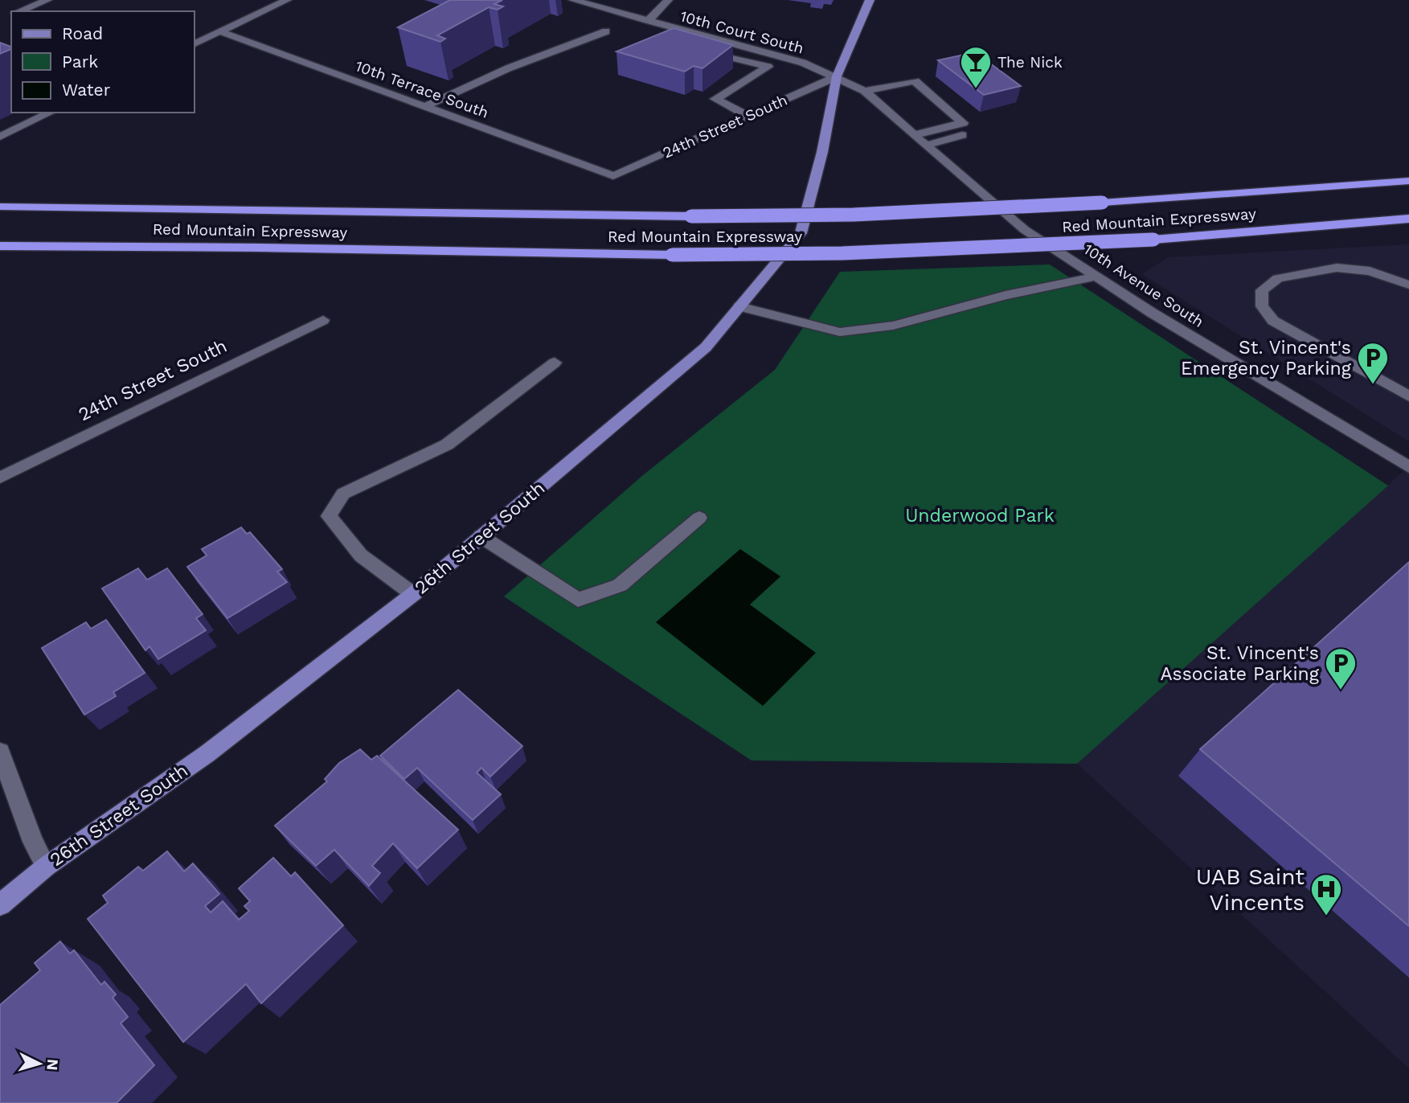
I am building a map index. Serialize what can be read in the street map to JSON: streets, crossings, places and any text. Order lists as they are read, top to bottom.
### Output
{
  "streets": {
    "highway": ["Red Mountain Expressway"],
    "main road": ["26th Street South"],
    "street": [
      "10th Court South",
      "10th Terrace South",
      "24th Street South",
      "10th Avenue South"
    ]
  },
  "crossings": [
    ["10th Court South", "24th Street South"],
    ["10th Court South", "10th Avenue South"],
    ["10th Court South", "26th Street South"],
    ["10th Terrace South", "24th Street South"],
    ["24th Street South", "10th Avenue South"],
    ["24th Street South", "26th Street South"],
    ["10th Avenue South", "26th Street South"]
  ],
  "parks": ["Underwood Park"],
  "places": {
    "bar": ["The Nick"],
    "parking": ["St. Vincent's Emergency Parking", "St. Vincent's Associate Parking"],
    "hospital": ["UAB Saint Vincents"]
  },
  "legend": ["Road", "Park", "Water"],
  "north": "right"
}
